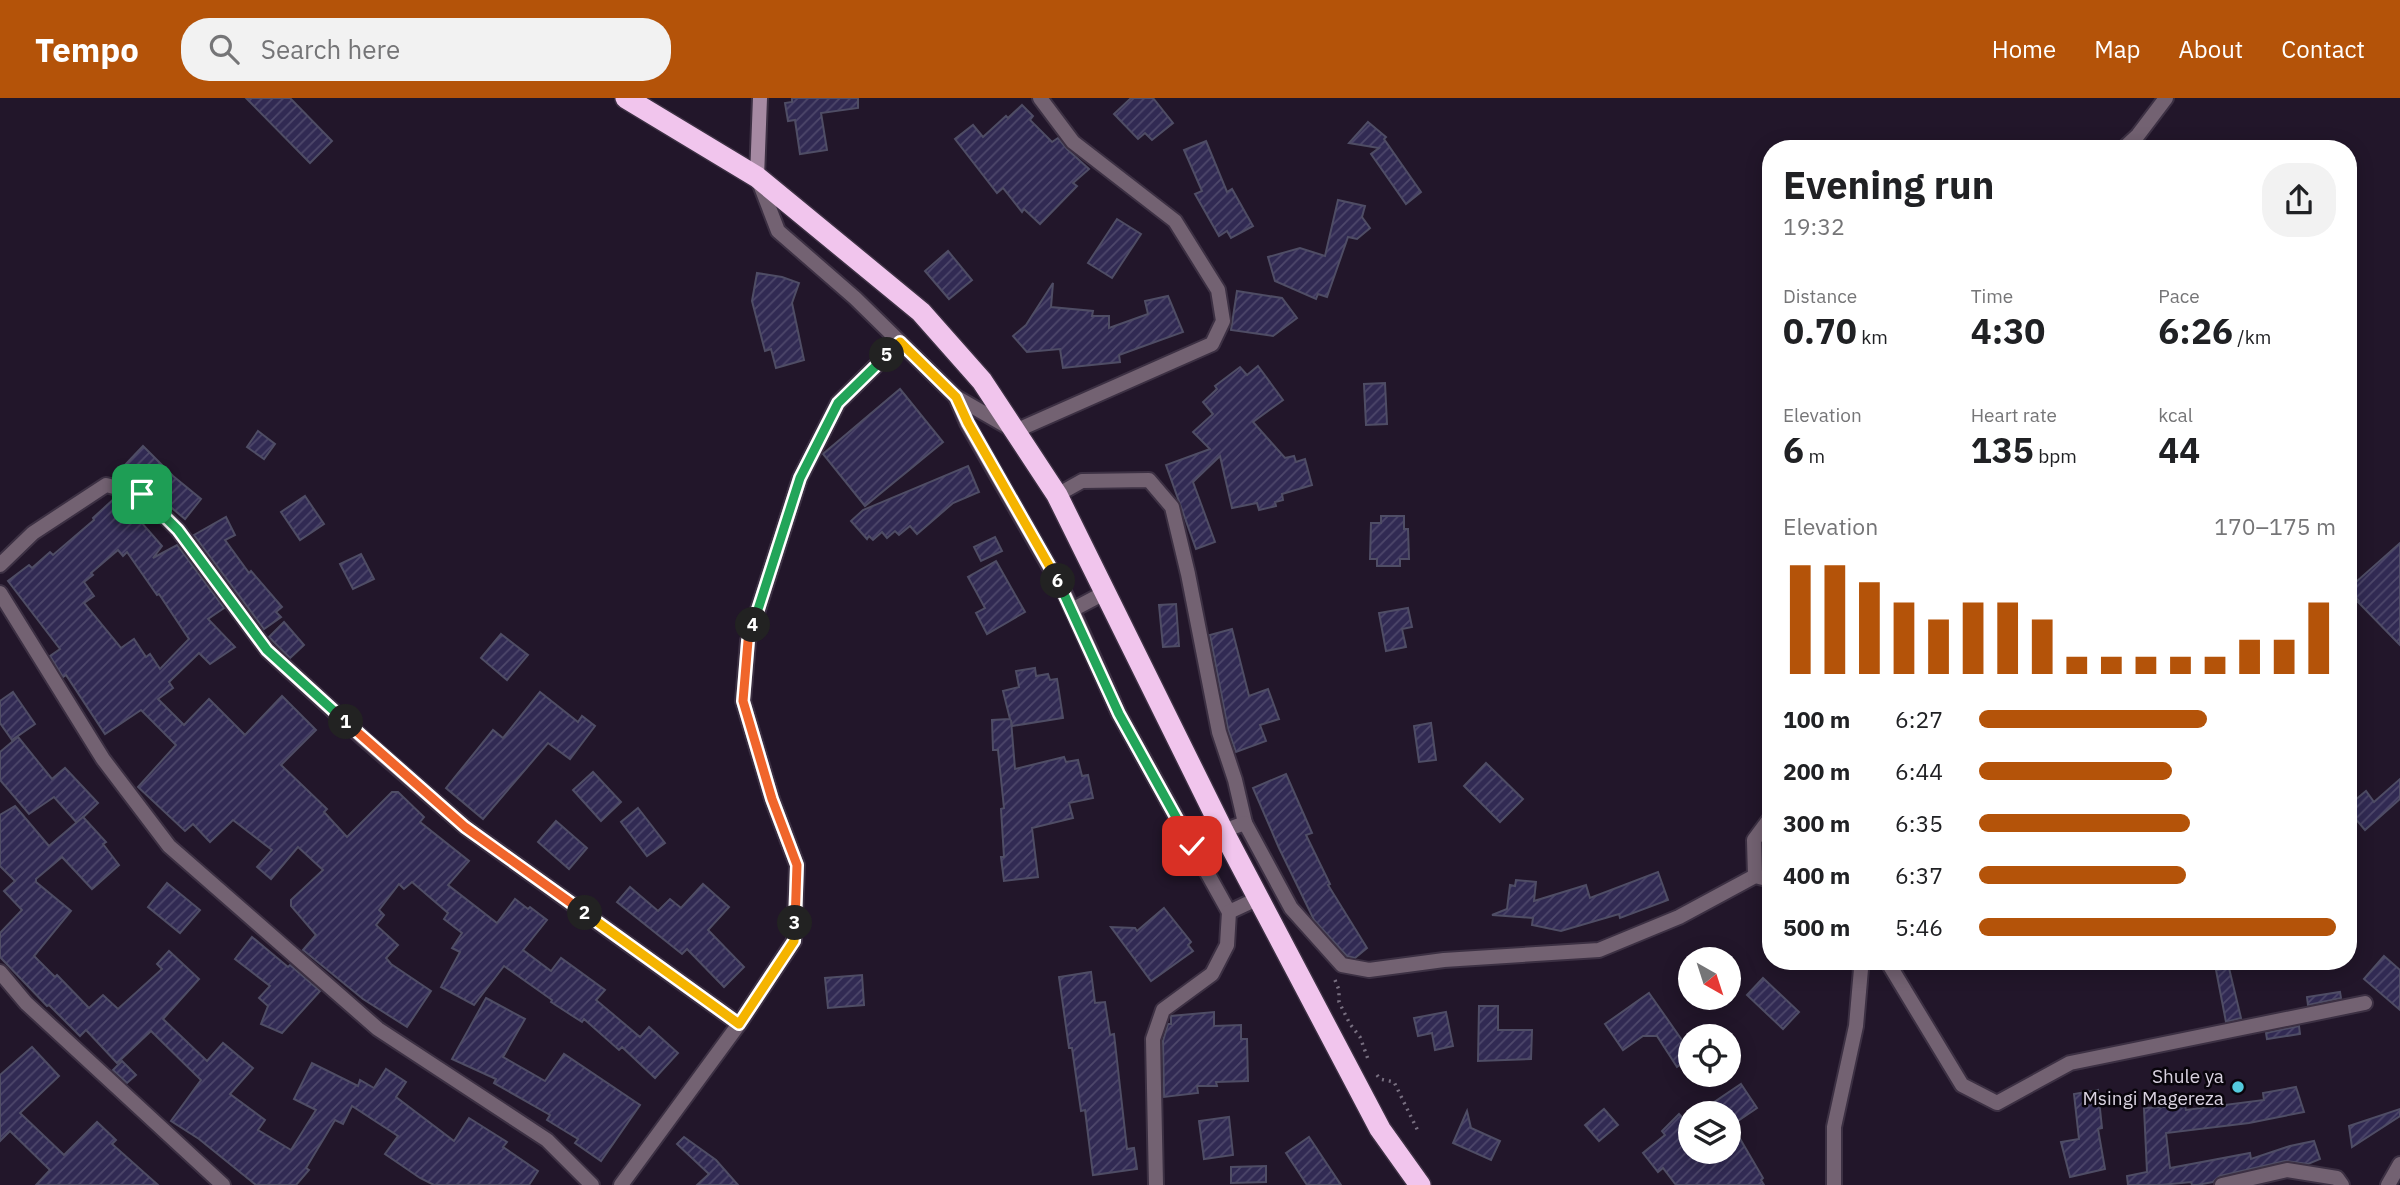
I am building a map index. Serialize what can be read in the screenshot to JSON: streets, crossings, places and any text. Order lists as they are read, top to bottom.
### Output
{
  "places": ["Shule ya Msingi Magereza"],
  "north": "bottom right",
  "page": {
    "header": "Tempo",
    "search": "Search here",
    "nav": [
      "Home",
      "Map",
      "About",
      "Contact"
    ],
    "heading": ["Evening run", "19:32"],
    "stats": [
      ["Distance", "0.70 km"],
      ["Time", "4:30"],
      ["Pace", "6:26 /km"],
      ["Elevation", "6 m"],
      ["Heart rate", "135 bpm"],
      ["kcal", "44"]
    ],
    "pins": [
      "5",
      "6",
      "4",
      "1",
      "2",
      "3"
    ],
    "chart": ["Elevation", "170–175 m"],
    "list": [
      {
        "name": "100 m",
        "note": "6:27"
      },
      {
        "name": "200 m",
        "note": "6:44"
      },
      {
        "name": "300 m",
        "note": "6:35"
      },
      {
        "name": "400 m",
        "note": "6:37"
      },
      {
        "name": "500 m",
        "note": "5:46"
      }
    ]
  }
}
